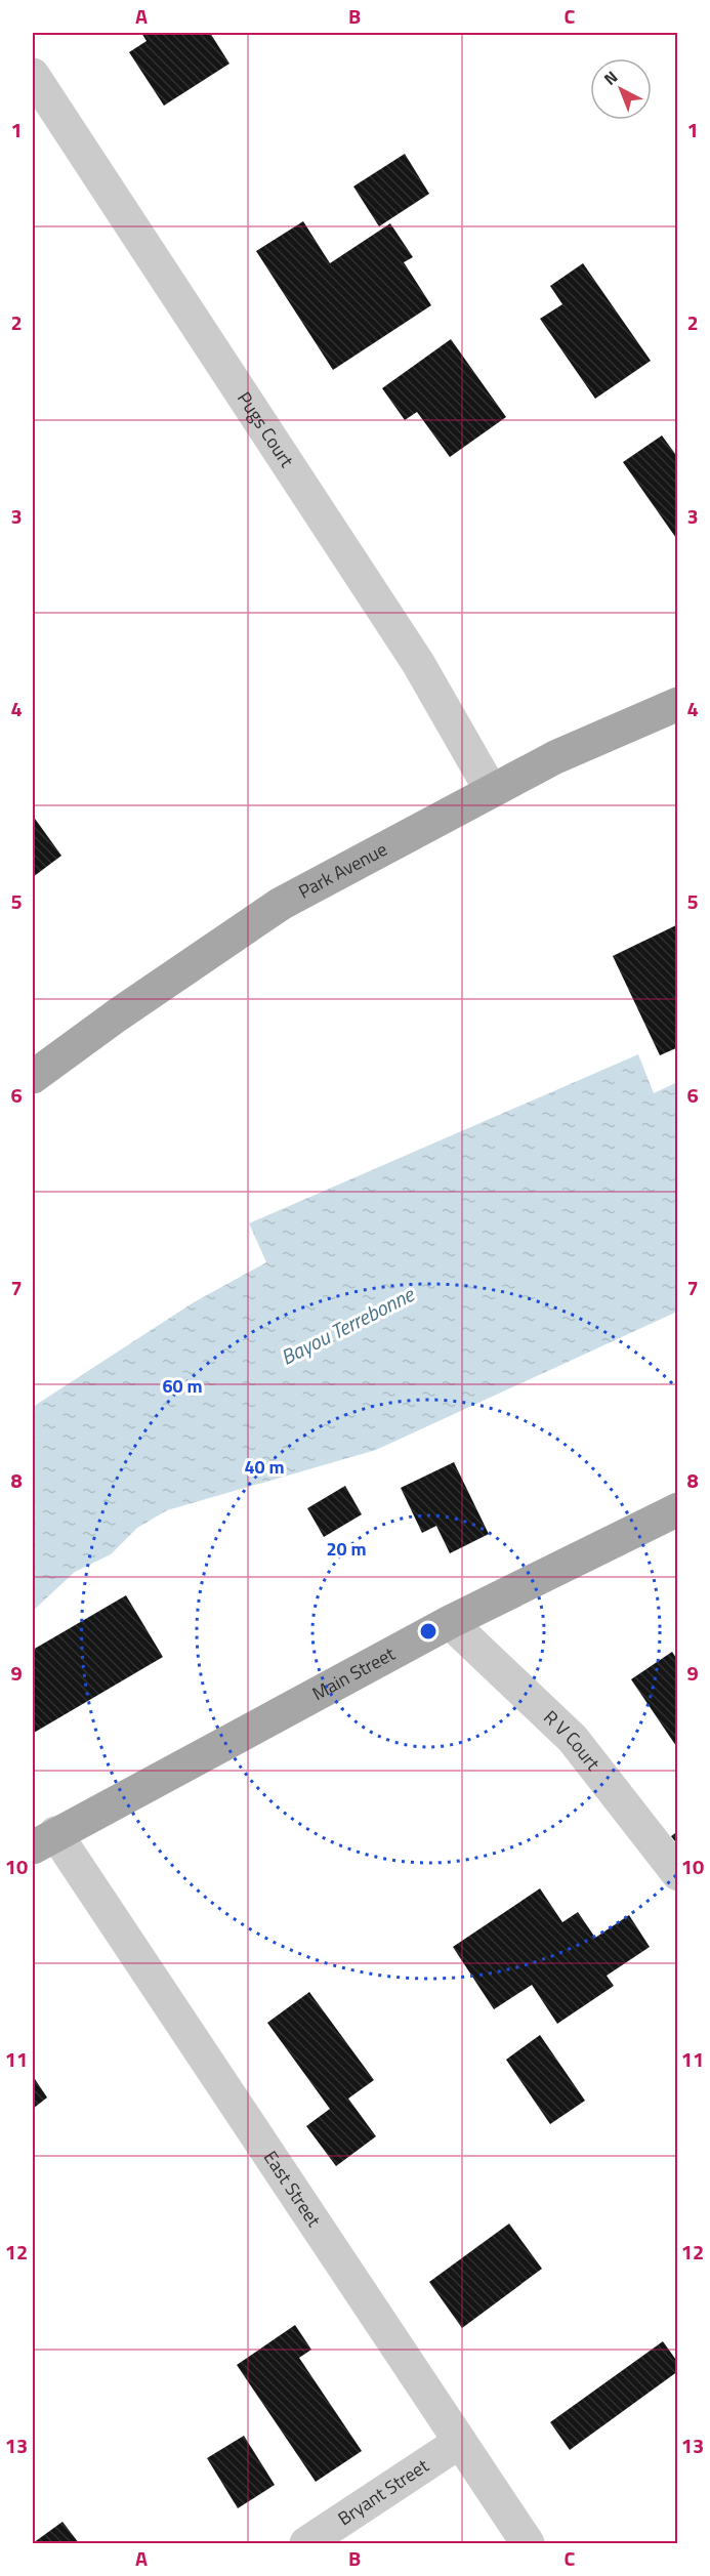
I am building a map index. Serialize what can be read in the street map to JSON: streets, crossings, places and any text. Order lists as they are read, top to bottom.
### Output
{
  "streets": {
    "main road": ["Park Avenue", "Main Street"],
    "street": [
      "Pugs Court",
      "R V Court",
      "East Street",
      "Bryant Street"
    ]
  },
  "crossings": [
    ["Pugs Court", "Park Avenue"],
    ["Main Street", "R V Court"],
    ["Main Street", "East Street"],
    ["East Street", "Bryant Street"]
  ],
  "water": ["Bayou Terrebonne"],
  "north": "top left",
  "grid": {
    "columns": ["A", "B", "C"],
    "rows": [
      "1",
      "2",
      "3",
      "4",
      "5",
      "6",
      "7",
      "8",
      "9",
      "10",
      "11",
      "12",
      "13"
    ]
  },
  "rings": ["60 m", "40 m", "20 m"]
}
